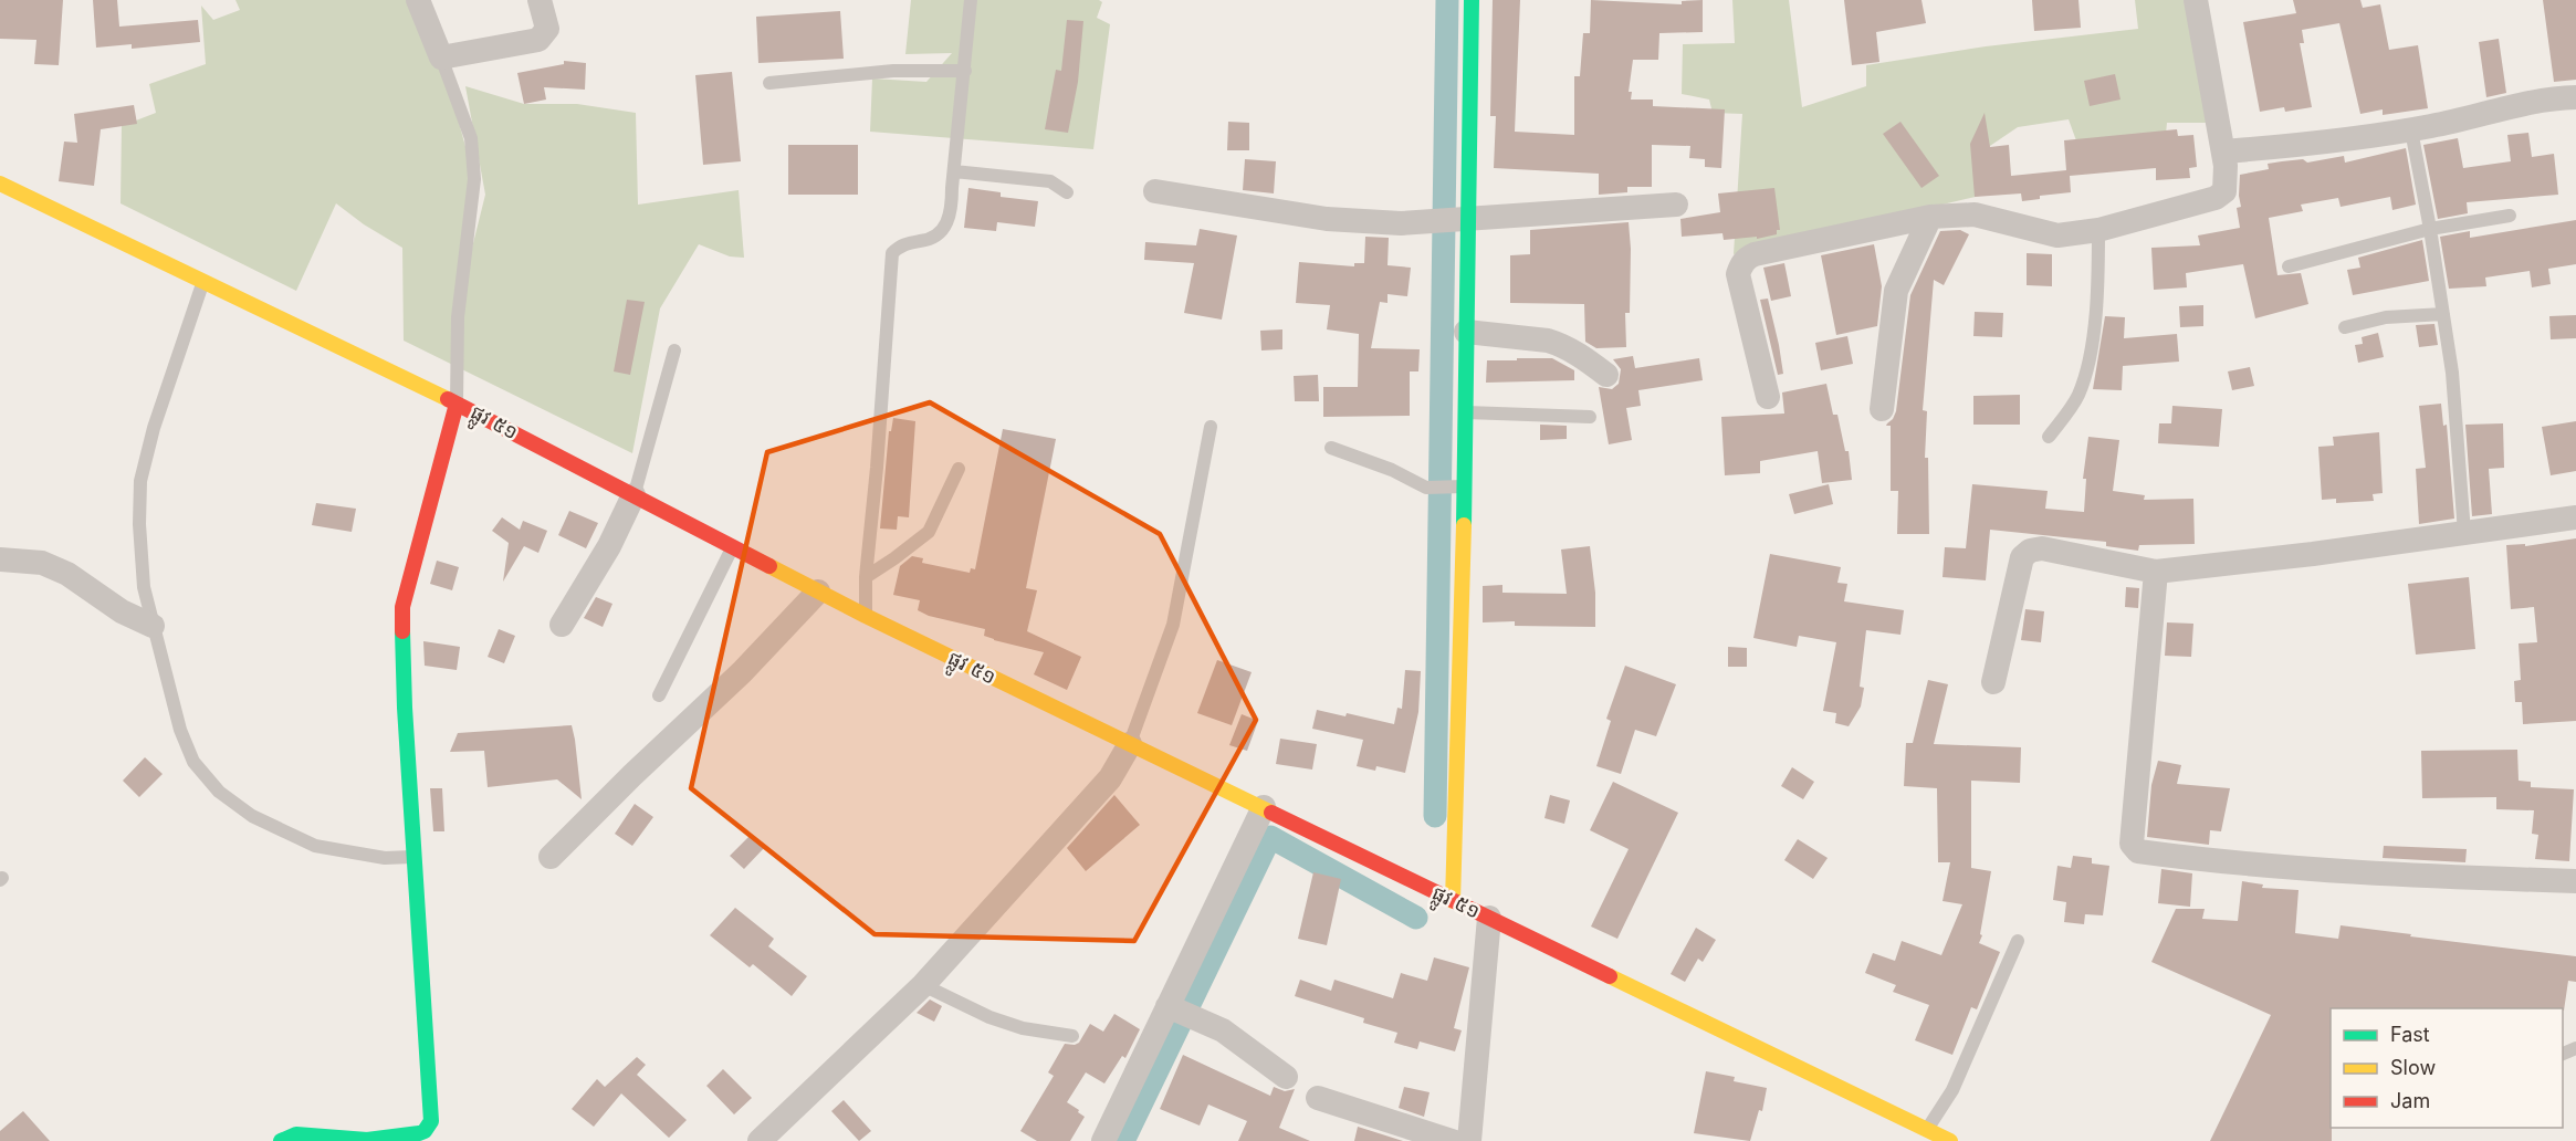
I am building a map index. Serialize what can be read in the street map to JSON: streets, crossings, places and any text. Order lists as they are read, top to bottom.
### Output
{
  "streets": {
    "main road": ["ផ្លូវ ៥១"]
  },
  "legend": ["Fast", "Slow", "Jam"]
}
